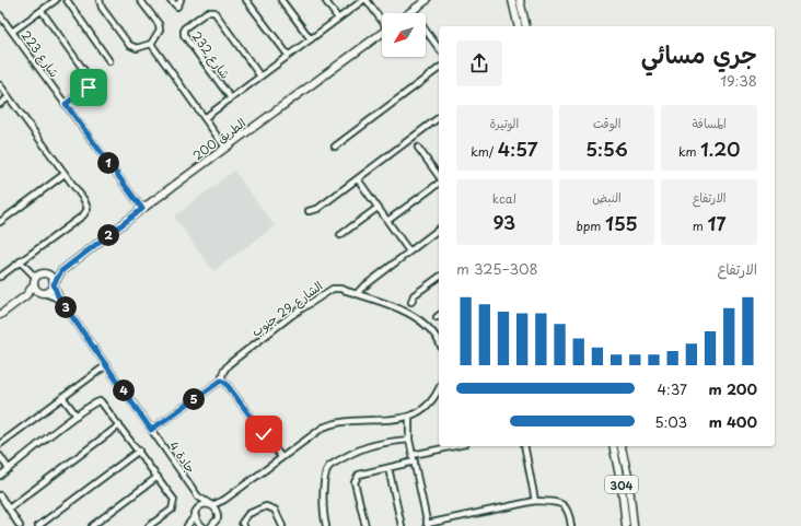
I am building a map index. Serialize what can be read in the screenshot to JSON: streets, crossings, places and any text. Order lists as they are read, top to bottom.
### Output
{
  "streets": {
    "main road": ["الطريق 200", "304"],
    "street": [
      "شارع 223",
      "شارع 232",
      "الشارع 29 جنوب",
      "جادة 4"
    ]
  },
  "crossings": [
    ["شارع 223", "الطريق 200"],
    ["الطريق 200", "جادة 4"]
  ],
  "north": "bottom left",
  "page": {
    "heading": ["جري مسائي", "19:38"],
    "stats": [
      ["المسافة", "1.20 km"],
      ["الوقت", "5:56"],
      ["الوتيرة", "4:57 /km"],
      ["الارتفاع", "17 m"],
      ["النبض", "155 bpm"],
      ["kcal", "93"]
    ],
    "pins": [
      "1",
      "2",
      "3",
      "4",
      "5"
    ],
    "chart": ["الارتفاع", "308–325 m"],
    "list": [
      {
        "name": "200 m",
        "note": "4:37"
      },
      {
        "name": "400 m",
        "note": "5:03"
      }
    ]
  }
}
